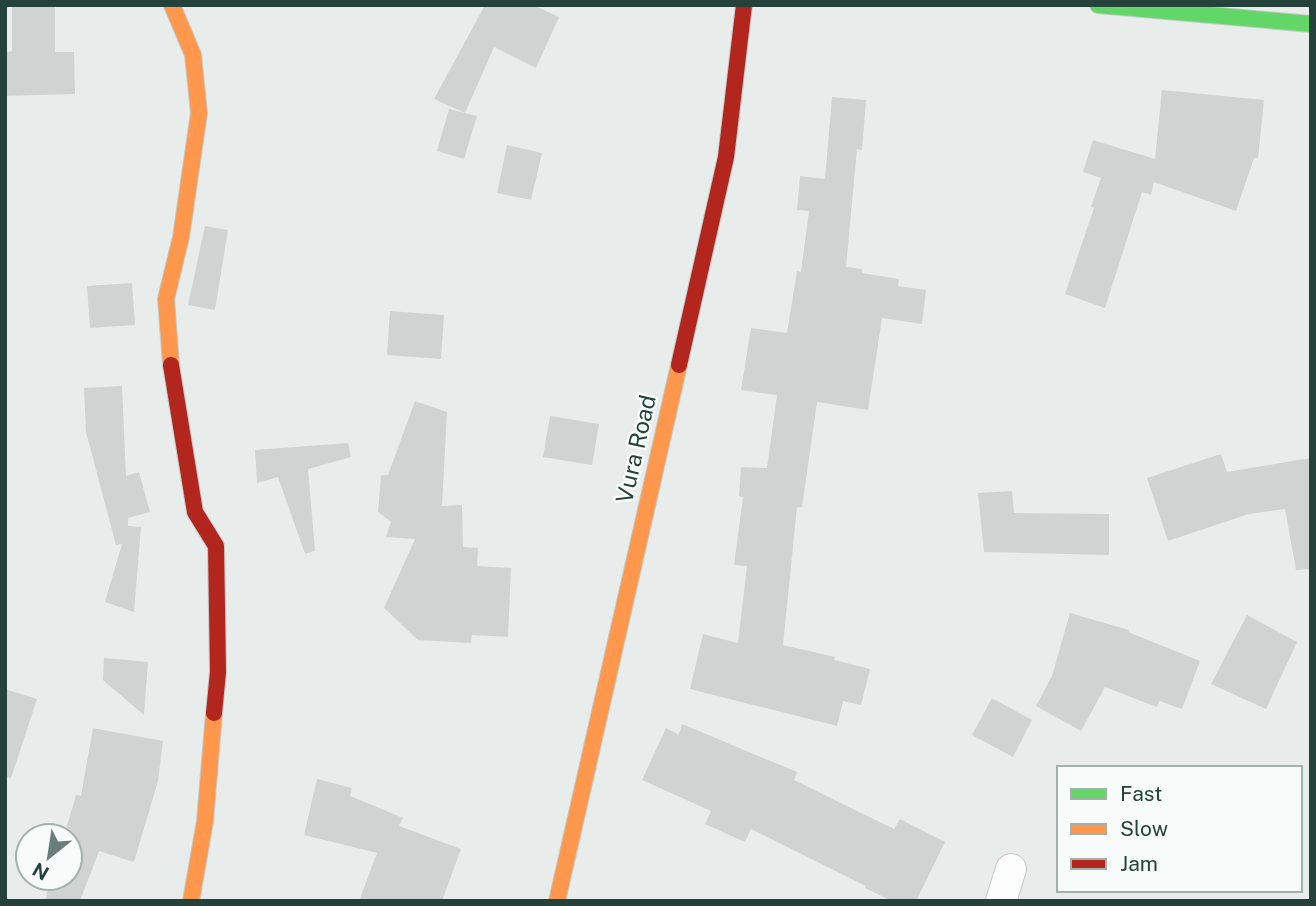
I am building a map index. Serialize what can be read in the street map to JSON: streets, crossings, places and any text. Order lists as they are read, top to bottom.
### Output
{
  "streets": {
    "street": ["Vura Road"]
  },
  "legend": ["Fast", "Slow", "Jam"],
  "north": "bottom left"
}
